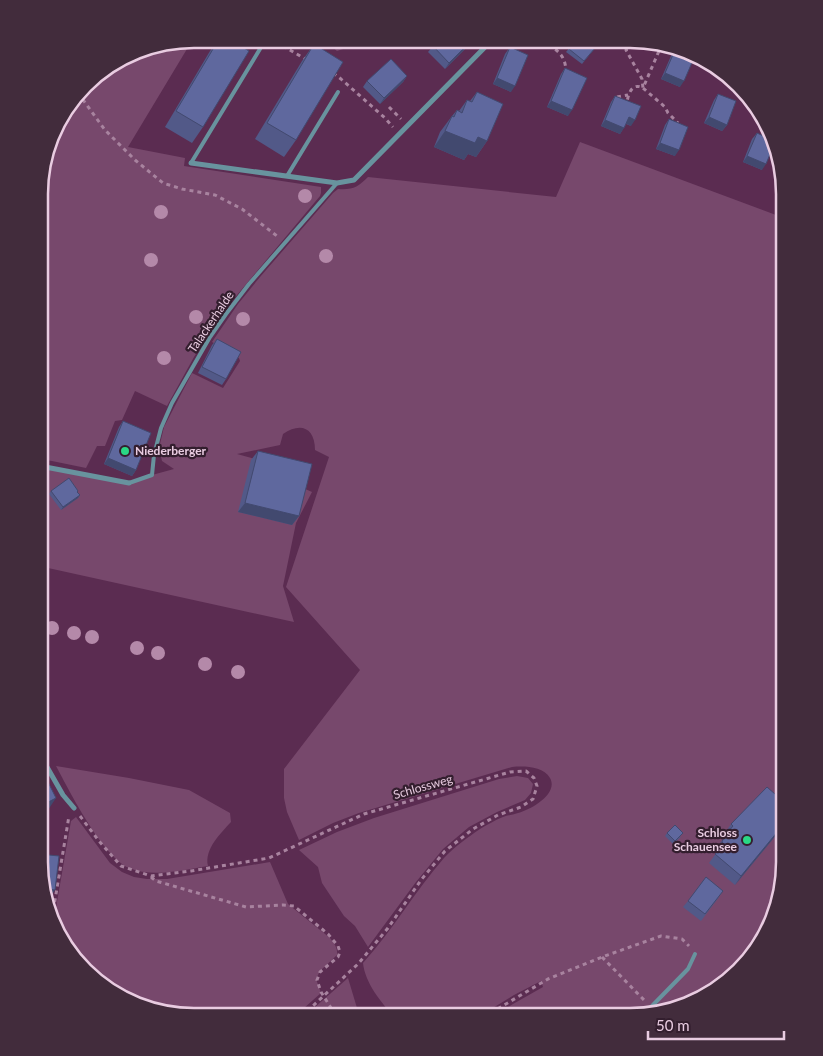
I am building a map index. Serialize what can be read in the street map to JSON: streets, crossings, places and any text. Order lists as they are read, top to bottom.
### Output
{
  "streets": {
    "street": ["Talackerhalde"],
    "path": ["Schlossweg"]
  },
  "places": ["Niederberger", "Schloss Schauensee"],
  "scale_bar": "50 m"
}
